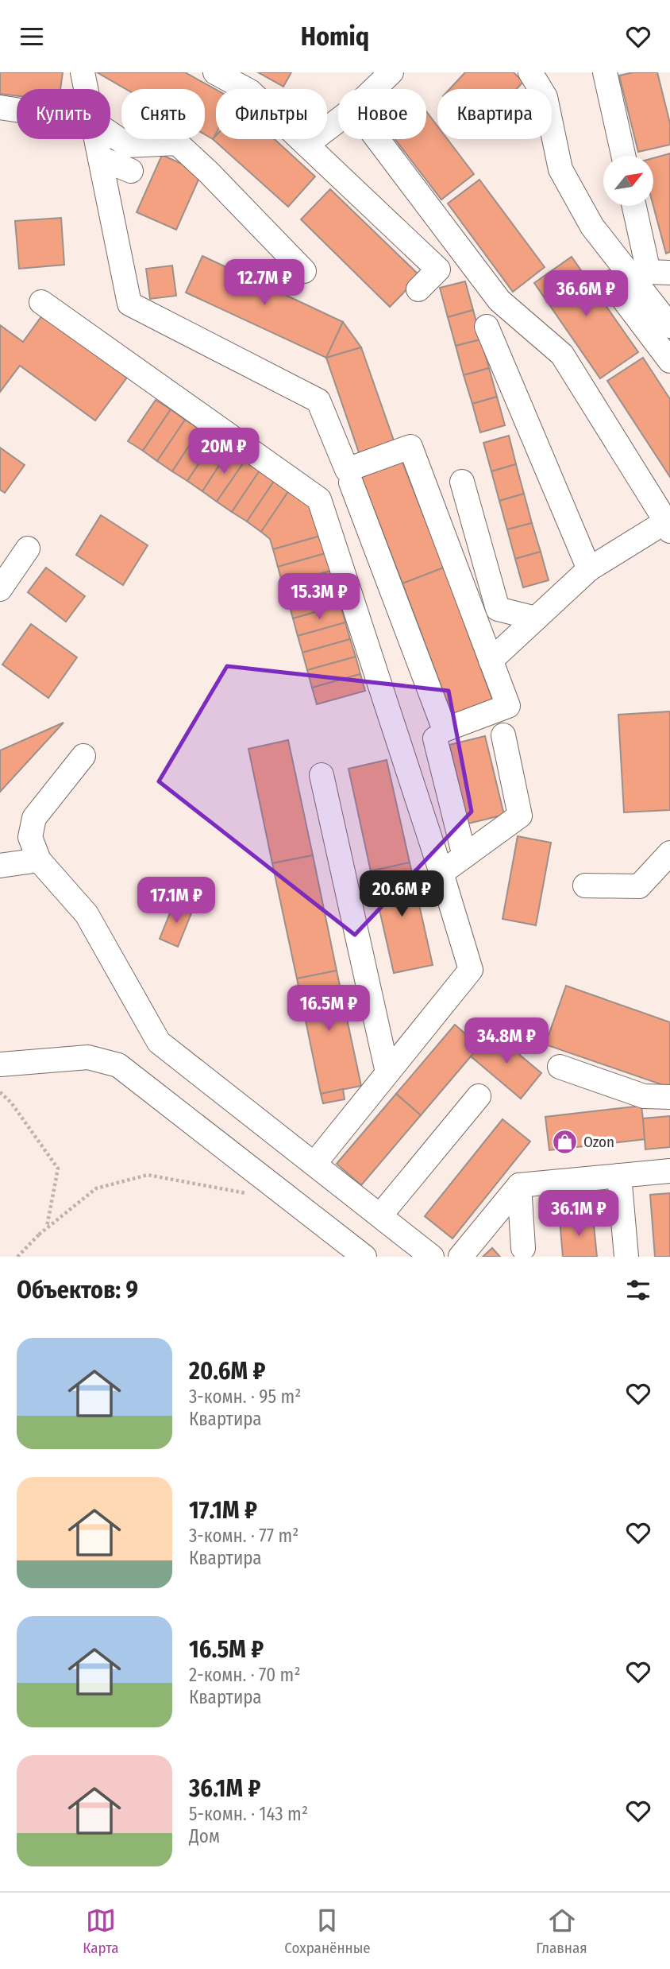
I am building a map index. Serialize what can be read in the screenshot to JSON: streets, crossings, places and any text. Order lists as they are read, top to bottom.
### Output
{
  "places": {
    "shop": ["Ozon"]
  },
  "north": "top right",
  "page": {
    "header": "Homiq",
    "chip": [
      "Купить",
      "Снять",
      "Фильтры",
      "Новое",
      "Квартира"
    ],
    "price": [
      "12.7M ₽",
      "36.6M ₽",
      "20M ₽",
      "15.3M ₽",
      "20.6M ₽",
      "17.1M ₽",
      "16.5M ₽",
      "34.8M ₽",
      "36.1M ₽"
    ],
    "heading": "Объектов: 9",
    "list": [
      {
        "name": "20.6M ₽",
        "note": "3-комн. · 95 m² · Квартира"
      },
      {
        "name": "17.1M ₽",
        "note": "3-комн. · 77 m² · Квартира"
      },
      {
        "name": "16.5M ₽",
        "note": "2-комн. · 70 m² · Квартира"
      },
      {
        "name": "36.1M ₽",
        "note": "5-комн. · 143 m² · Дом"
      }
    ],
    "tabs": ["Карта", "Сохранённые", "Главная"]
  }
}
